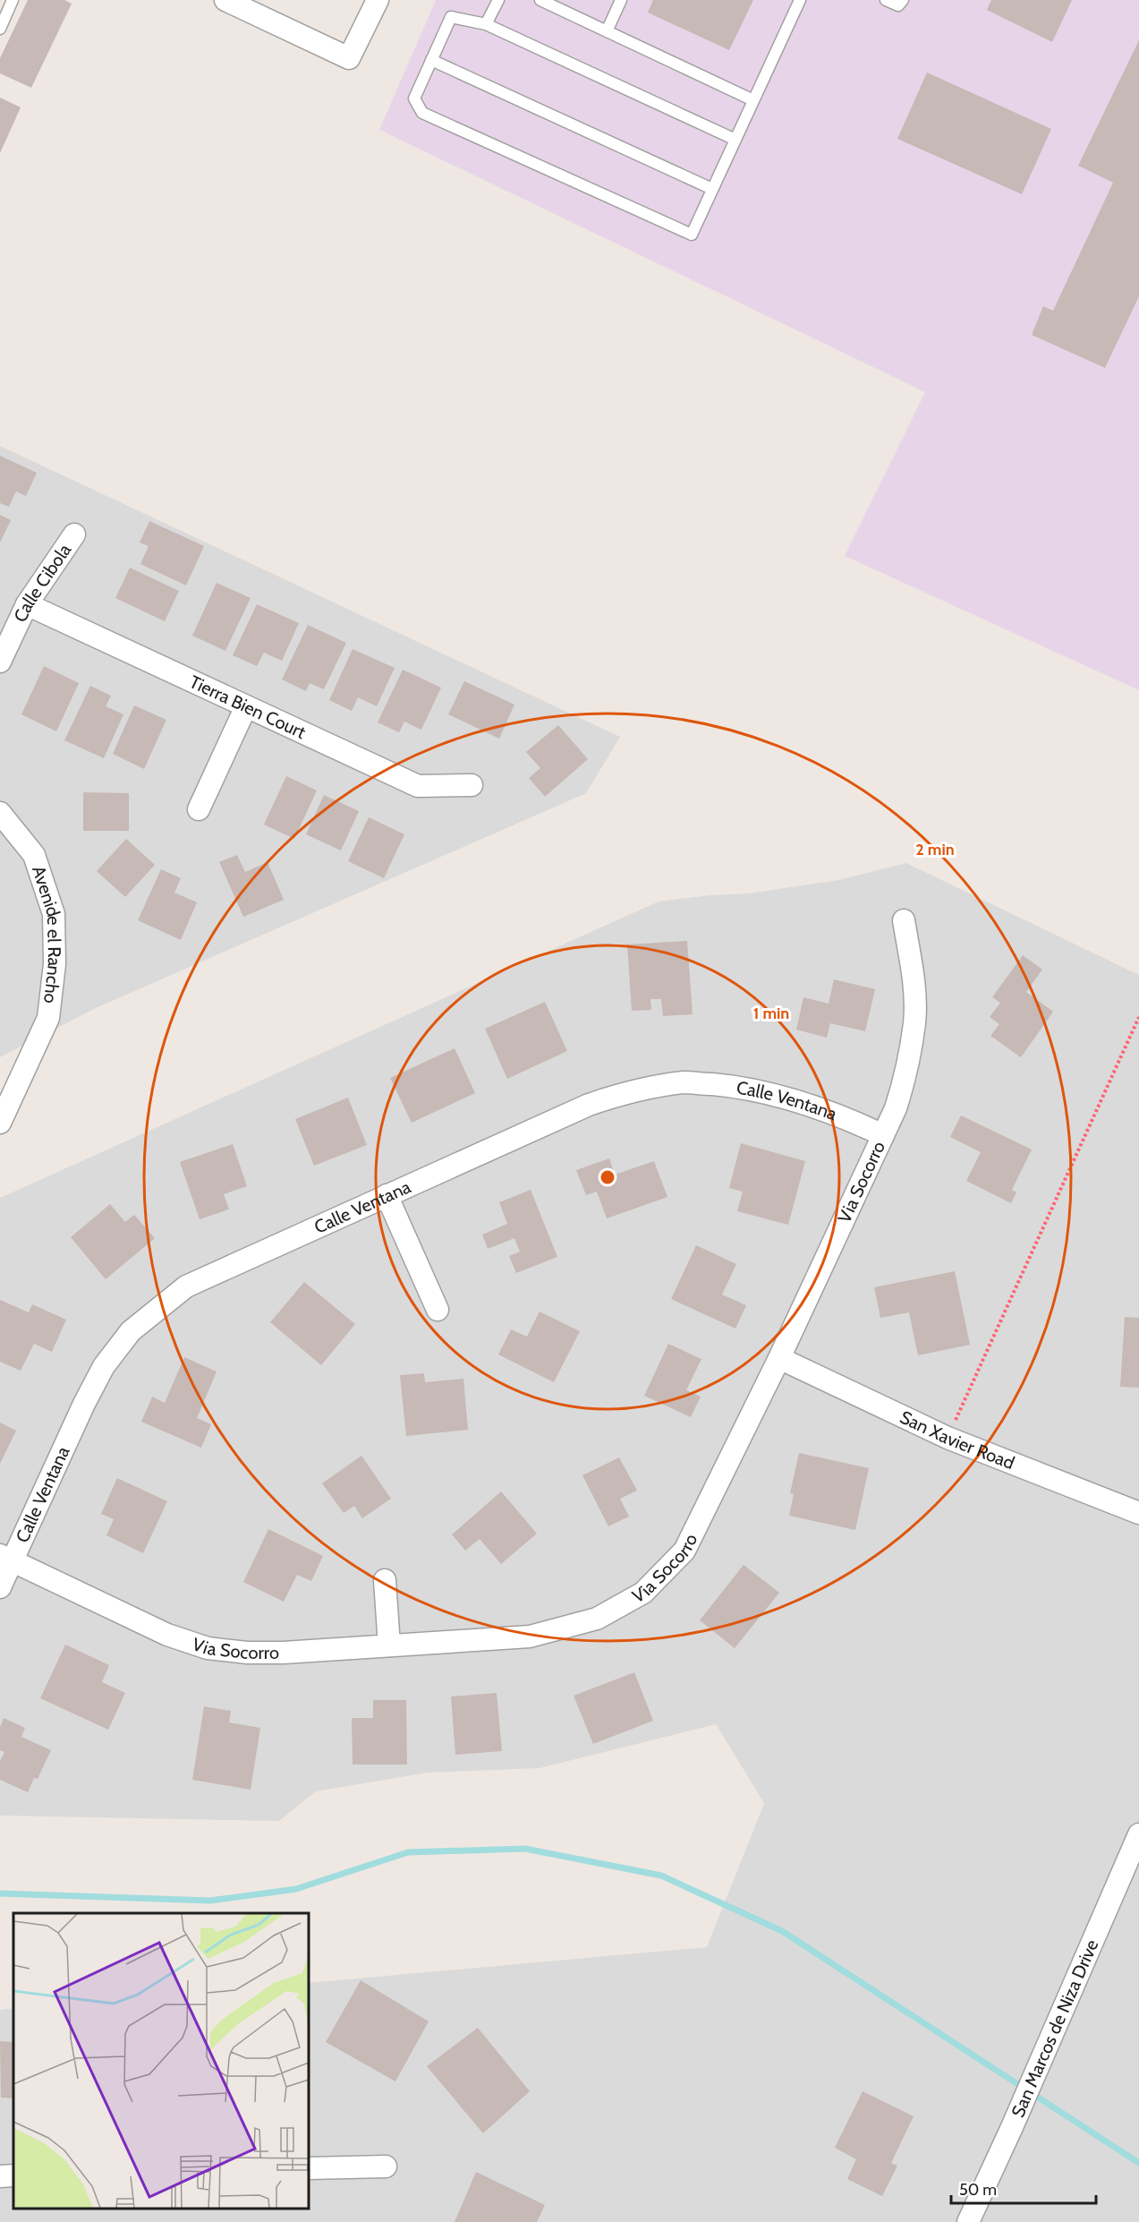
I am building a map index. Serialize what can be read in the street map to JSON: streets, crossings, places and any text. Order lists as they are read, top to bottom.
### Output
{
  "streets": {
    "street": [
      "Calle Cibola",
      "Tierra Bien Court",
      "Avenide el Rancho",
      "Calle Ventana",
      "Via Socorro",
      "San Xavier Road",
      "San Marcos de Niza Drive"
    ]
  },
  "crossings": [
    ["Calle Cibola", "Tierra Bien Court"],
    ["Calle Ventana", "Via Socorro"],
    ["Via Socorro", "San Xavier Road"]
  ],
  "scale_bar": "50 m",
  "rings": ["2 min", "1 min"]
}
